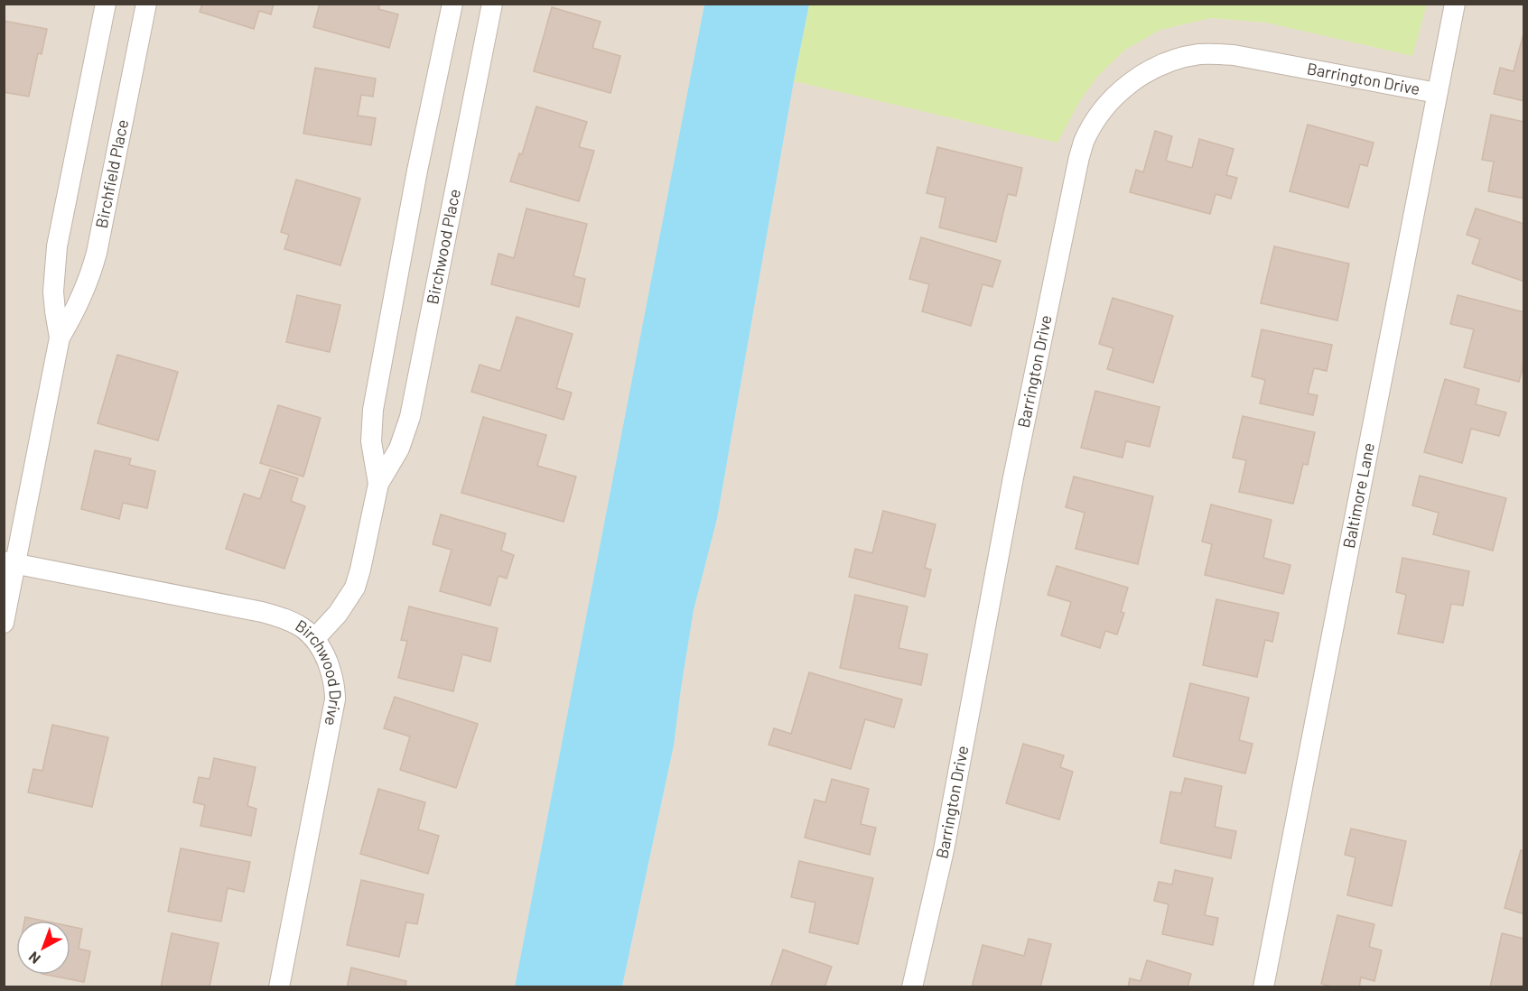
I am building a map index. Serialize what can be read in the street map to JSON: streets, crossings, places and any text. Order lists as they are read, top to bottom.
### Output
{
  "streets": {
    "street": [
      "Barrington Drive",
      "Birchfield Place",
      "Birchwood Place",
      "Baltimore Lane",
      "Birchwood Drive"
    ]
  },
  "crossings": [
    ["Barrington Drive", "Baltimore Lane"],
    ["Birchfield Place", "Birchwood Drive"],
    ["Birchwood Place", "Birchwood Drive"]
  ],
  "north": "bottom left"
}
